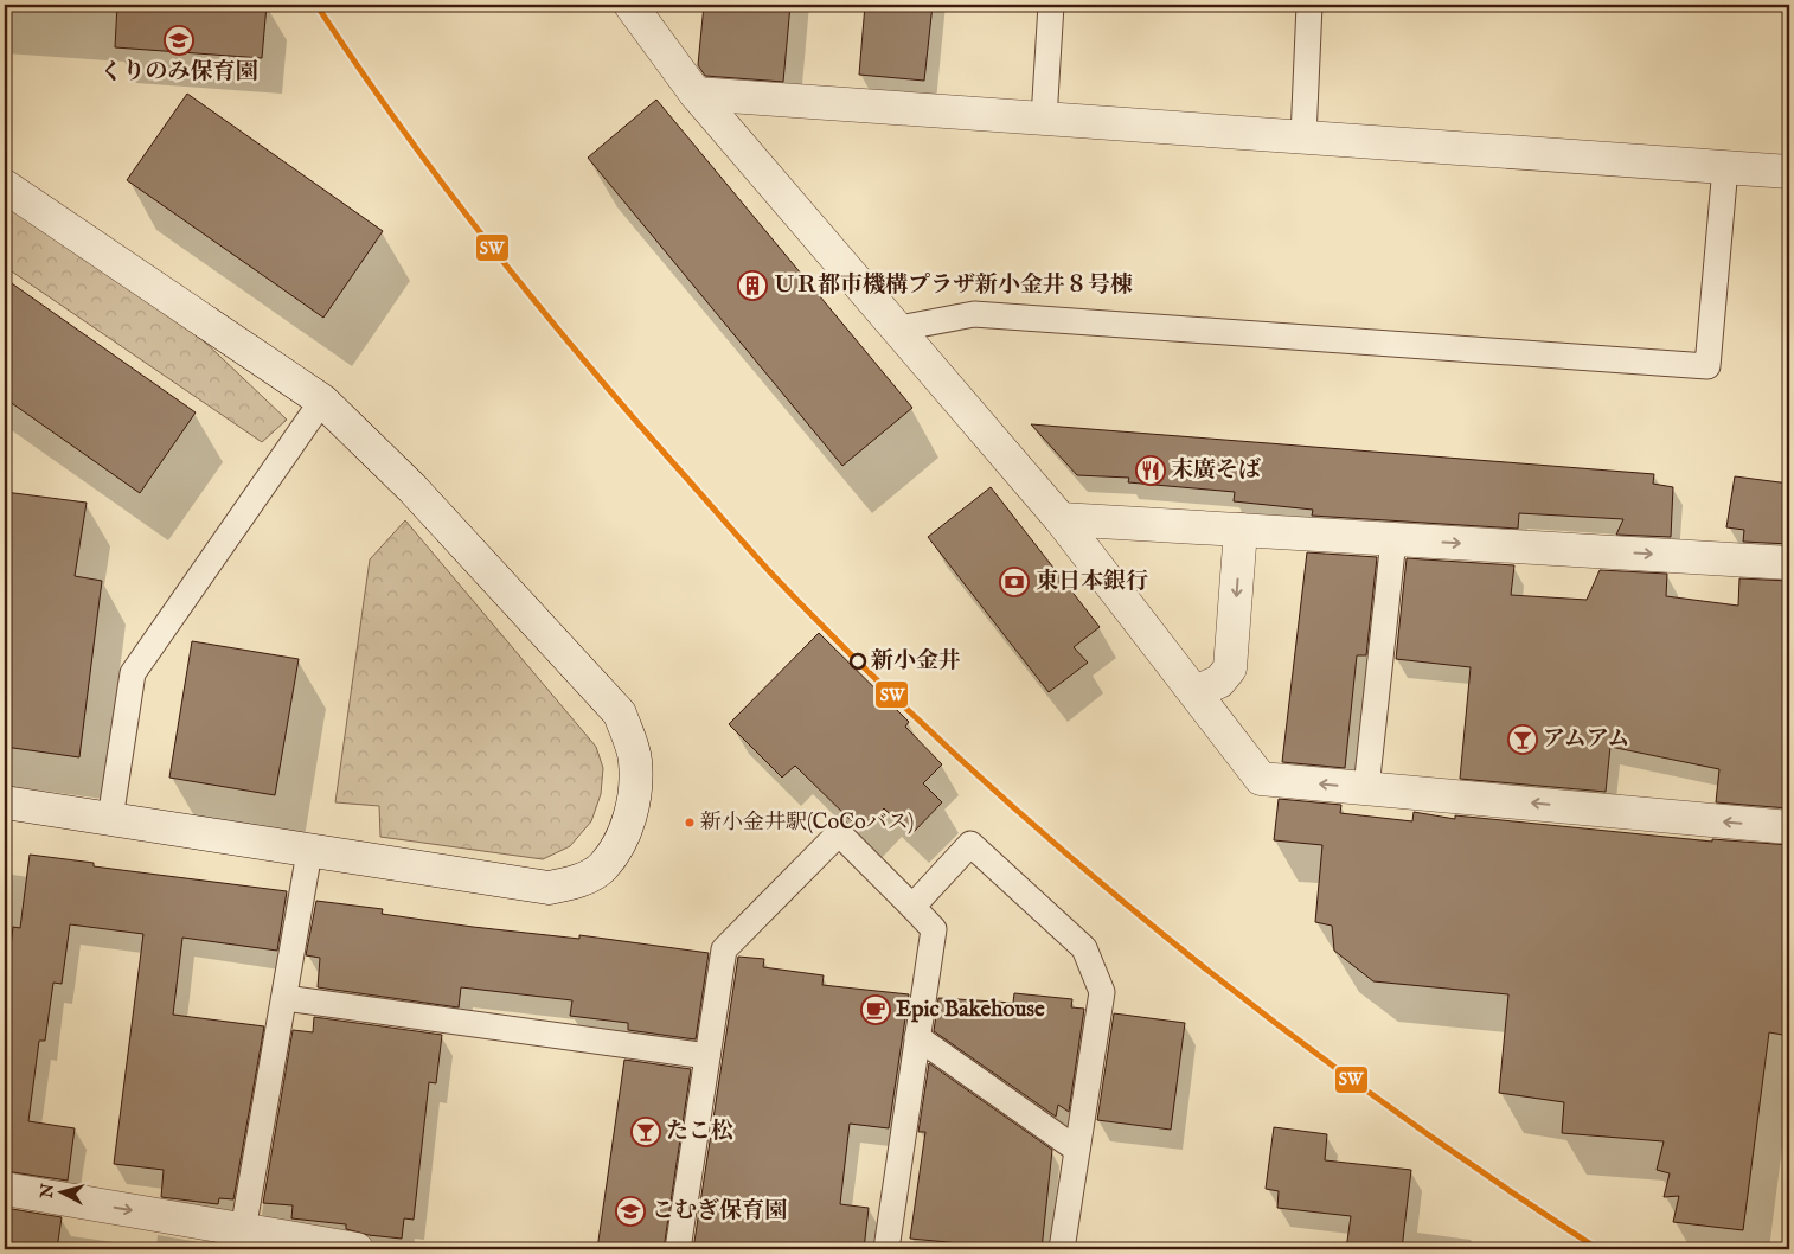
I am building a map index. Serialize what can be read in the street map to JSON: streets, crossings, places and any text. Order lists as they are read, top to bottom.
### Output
{
  "places": {
    "school or university": ["くりのみ保育園", "こむぎ保育園"],
    "building": ["ＵＲ都市機構プラザ新小金井８号棟"],
    "restaurant": ["末廣そば"],
    "bank": ["東日本銀行"],
    "other": ["新小金井", "新小金井駅(CoCoバス)"],
    "bar": ["アムアム", "たこ松"],
    "cafe": ["Epic Bakehouse"]
  },
  "lines": ["transit line SW"],
  "north": "left"
}
